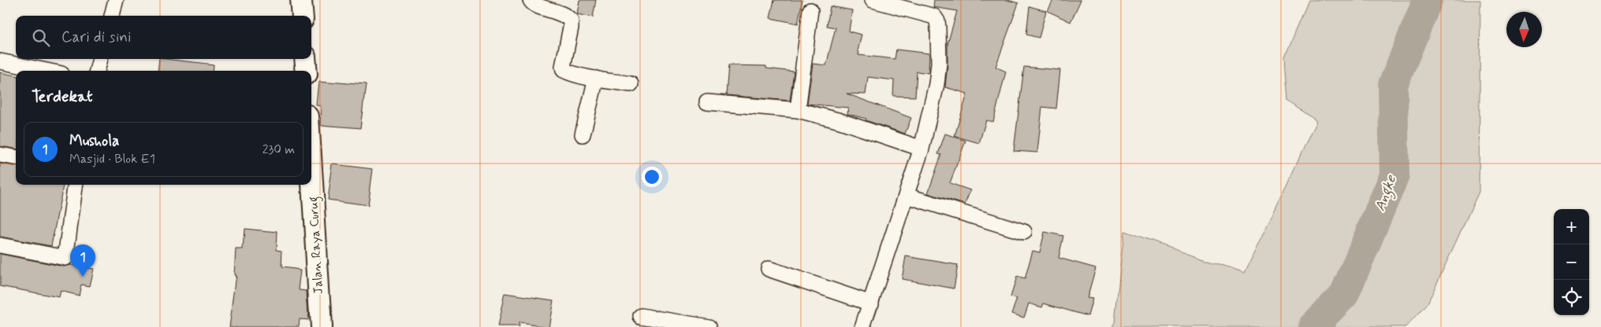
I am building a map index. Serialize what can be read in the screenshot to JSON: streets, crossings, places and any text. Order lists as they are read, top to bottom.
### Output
{
  "streets": {
    "main road": ["Jalan Raya Curug"]
  },
  "water": ["Angke"],
  "north": "bottom",
  "page": {
    "search": "Cari di sini",
    "heading": "Terdekat",
    "list": [
      {
        "mark": "1",
        "name": "Mushola",
        "note": "Masjid · Blok E1",
        "value": "230 m"
      }
    ],
    "map_buttons": ["+", "−"],
    "pins": "1"
  }
}
